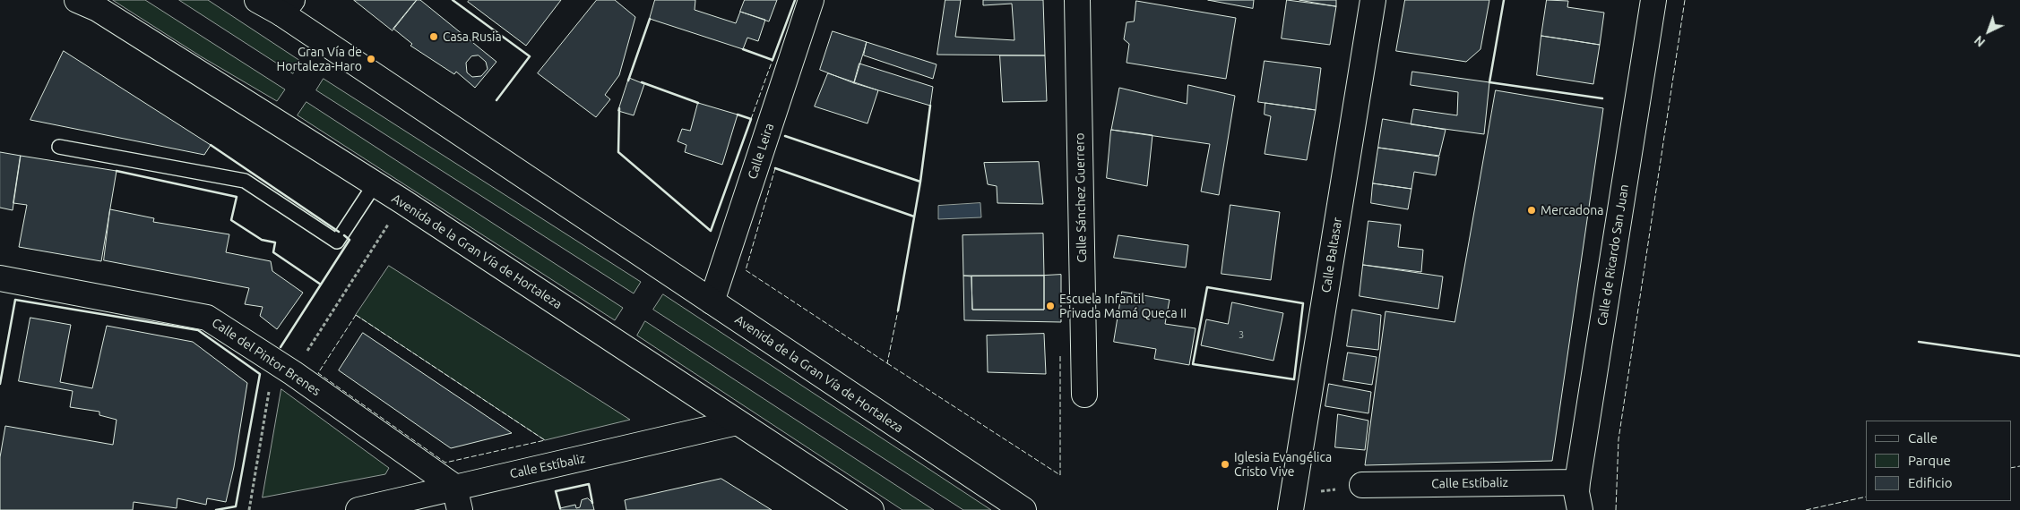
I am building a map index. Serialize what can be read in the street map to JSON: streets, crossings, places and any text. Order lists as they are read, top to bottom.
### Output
{
  "streets": {
    "street": [
      "Calle Leira",
      "Calle Sánchez Guerrero",
      "Avenida de la Gran Vía de Hortaleza",
      "Calle Baltasar",
      "Calle de Ricardo San Juan",
      "Calle del Pintor Brenes",
      "Calle Estíbaliz"
    ]
  },
  "crossings": [
    ["Calle Leira", "Avenida de la Gran Vía de Hortaleza"],
    ["Avenida de la Gran Vía de Hortaleza", "Calle Estíbaliz"],
    ["Calle de Ricardo San Juan", "Calle Estíbaliz"],
    ["Calle del Pintor Brenes", "Calle Estíbaliz"]
  ],
  "places": [
    "Casa Rusia",
    "Gran Vía de Hortaleza-Haro",
    "Mercadona",
    "Escuela Infantil Privada Mamá Queca II",
    "Iglesia Evangélica Cristo Vive"
  ],
  "house_numbers": ["3"],
  "legend": ["Calle", "Parque", "Edificio"],
  "north": "bottom left"
}
